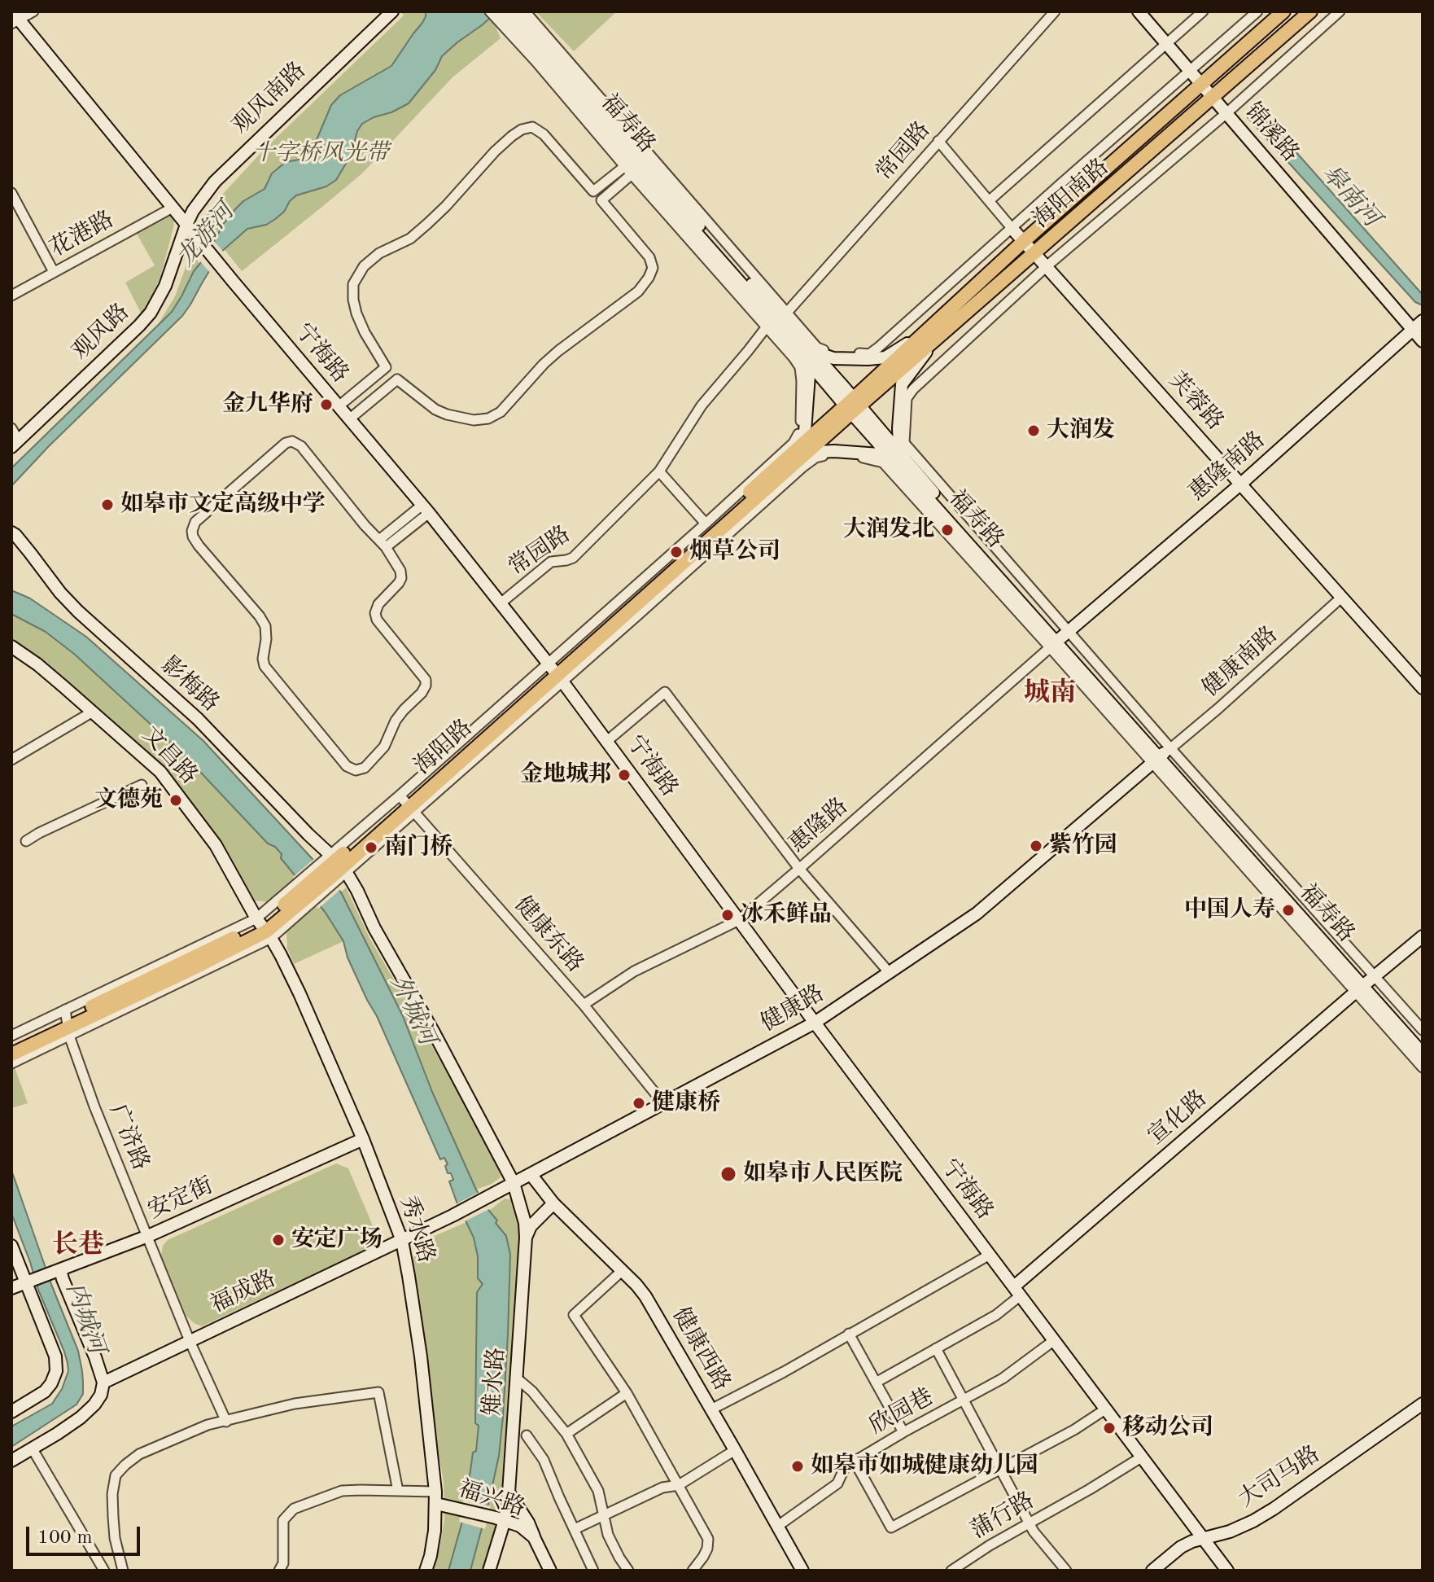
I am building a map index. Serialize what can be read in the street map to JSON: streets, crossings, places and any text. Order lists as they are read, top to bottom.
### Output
{
  "streets": {
    "main road": ["海阳南路", "海阳路"],
    "street": [
      "观风南路",
      "福寿路",
      "锦溪路",
      "常园路",
      "花港路",
      "观风路",
      "宁海路",
      "芙蓉路",
      "惠隆南路",
      "健康南路",
      "影梅路",
      "文昌路",
      "惠隆路",
      "健康东路",
      "健康路",
      "宣化路",
      "广济路",
      "安定街",
      "秀水路",
      "福成路",
      "健康西路",
      "雉水路",
      "欣园巷",
      "大司马路",
      "福兴路",
      "蒲行路"
    ]
  },
  "crossings": [
    ["观风南路", "观风路"],
    ["观风南路", "宁海路"],
    ["福寿路", "常园路"],
    ["福寿路", "海阳南路"],
    ["福寿路", "惠隆南路"],
    ["福寿路", "健康南路"],
    ["福寿路", "海阳路"],
    ["福寿路", "惠隆路"],
    ["福寿路", "健康路"],
    ["福寿路", "宣化路"],
    ["锦溪路", "海阳南路"],
    ["锦溪路", "惠隆南路"],
    ["常园路", "宁海路"],
    ["常园路", "芙蓉路"],
    ["海阳南路", "芙蓉路"],
    ["海阳南路", "海阳路"],
    ["花港路", "宁海路"],
    ["观风路", "宁海路"],
    ["宁海路", "海阳路"],
    ["宁海路", "惠隆路"],
    ["宁海路", "健康路"],
    ["宁海路", "宣化路"],
    ["宁海路", "欣园巷"],
    ["宁海路", "大司马路"],
    ["宁海路", "蒲行路"],
    ["芙蓉路", "惠隆南路"],
    ["芙蓉路", "健康南路"],
    ["惠隆南路", "惠隆路"],
    ["健康南路", "健康路"],
    ["影梅路", "海阳路"],
    ["海阳路", "文昌路"],
    ["海阳路", "健康东路"],
    ["海阳路", "广济路"],
    ["海阳路", "秀水路"],
    ["文昌路", "秀水路"],
    ["惠隆路", "健康东路"],
    ["健康东路", "健康路"],
    ["健康路", "秀水路"],
    ["健康路", "福成路"],
    ["健康路", "健康西路"],
    ["健康路", "雉水路"],
    ["广济路", "安定街"],
    ["广济路", "福成路"],
    ["安定街", "秀水路"],
    ["秀水路", "福成路"],
    ["秀水路", "福兴路"],
    ["健康西路", "欣园巷"],
    ["雉水路", "福兴路"]
  ],
  "districts": ["城南", "长巷"],
  "water": [
    "皋南河",
    "龙游河",
    "外城河",
    "内城河"
  ],
  "parks": ["十字桥风光带"],
  "places": [
    "金九华府",
    "大润发",
    "如皋市文定高级中学",
    "大润发北",
    "烟草公司",
    "金地城邦",
    "文德苑",
    "紫竹园",
    "南门桥",
    "中国人寿",
    "冰禾鲜品",
    "健康桥",
    "如皋市人民医院",
    "安定广场",
    "移动公司",
    "如皋市如城健康幼儿园"
  ],
  "scale_bar": "100 m"
}
